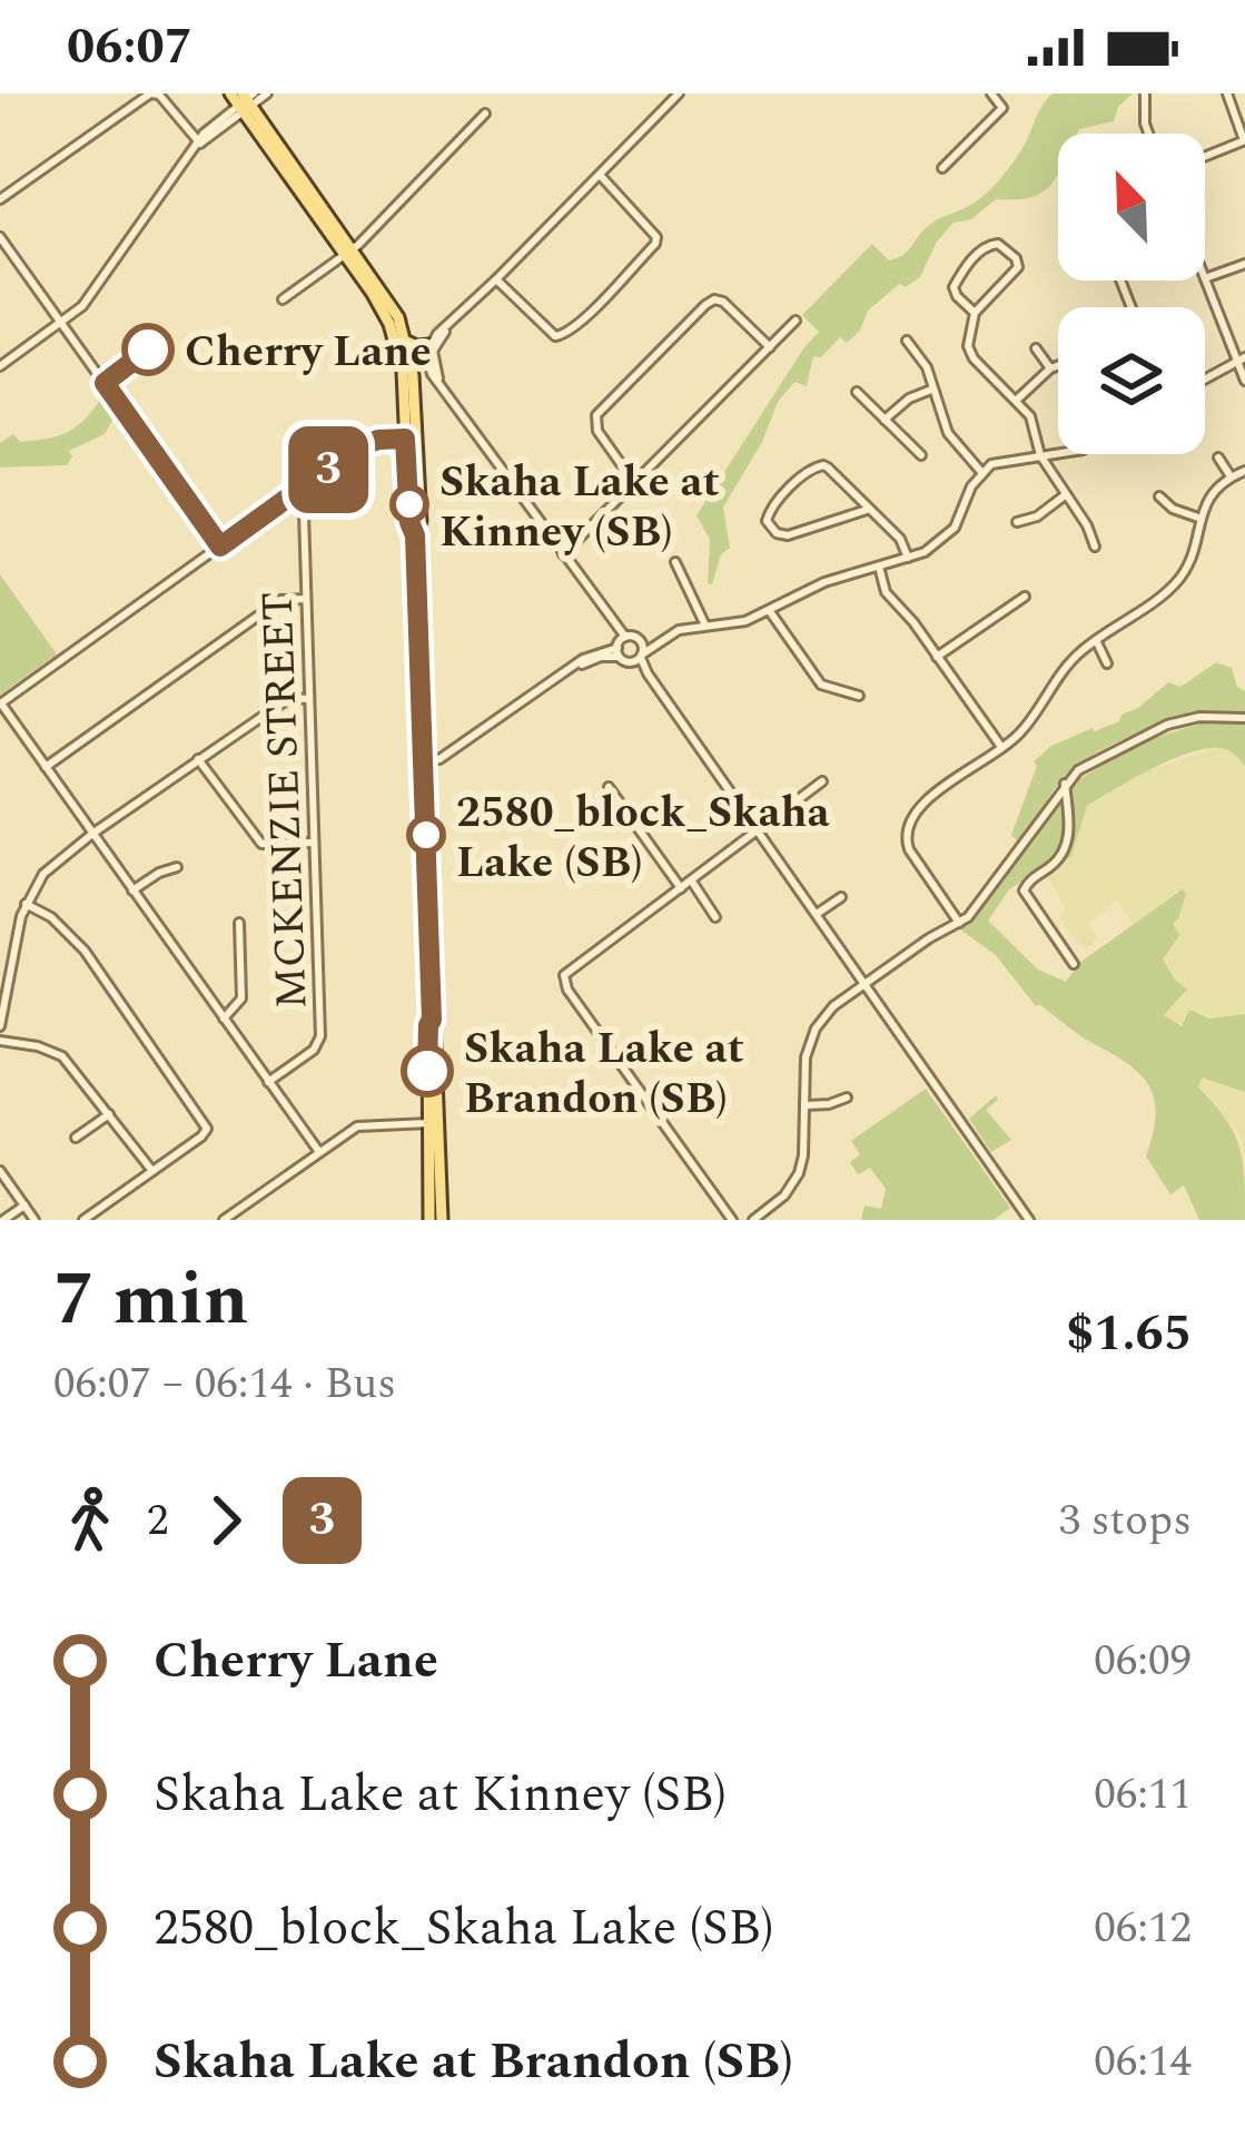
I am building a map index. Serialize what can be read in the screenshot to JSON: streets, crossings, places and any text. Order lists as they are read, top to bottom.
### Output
{
  "streets": {
    "street": ["MCKENZIE STREET"]
  },
  "places": [
    "Cherry Lane",
    "Skaha Lake at Kinney (SB)",
    "2580_block_Skaha Lake (SB)",
    "Skaha Lake at Brandon (SB)"
  ],
  "lines": ["bus line 3"],
  "north": "top left",
  "page": {
    "status": "06:07",
    "on_map": "3",
    "heading": ["7 min", "06:07 – 06:14 · Bus", "$1.65"],
    "legs": ["2", "3", "3 stops"],
    "list": [
      {
        "name": "Cherry Lane",
        "value": "06:09"
      },
      {
        "name": "Skaha Lake at Kinney (SB)",
        "value": "06:11"
      },
      {
        "name": "2580_block_Skaha Lake (SB)",
        "value": "06:12"
      },
      {
        "name": "Skaha Lake at Brandon (SB)",
        "value": "06:14"
      }
    ]
  }
}
